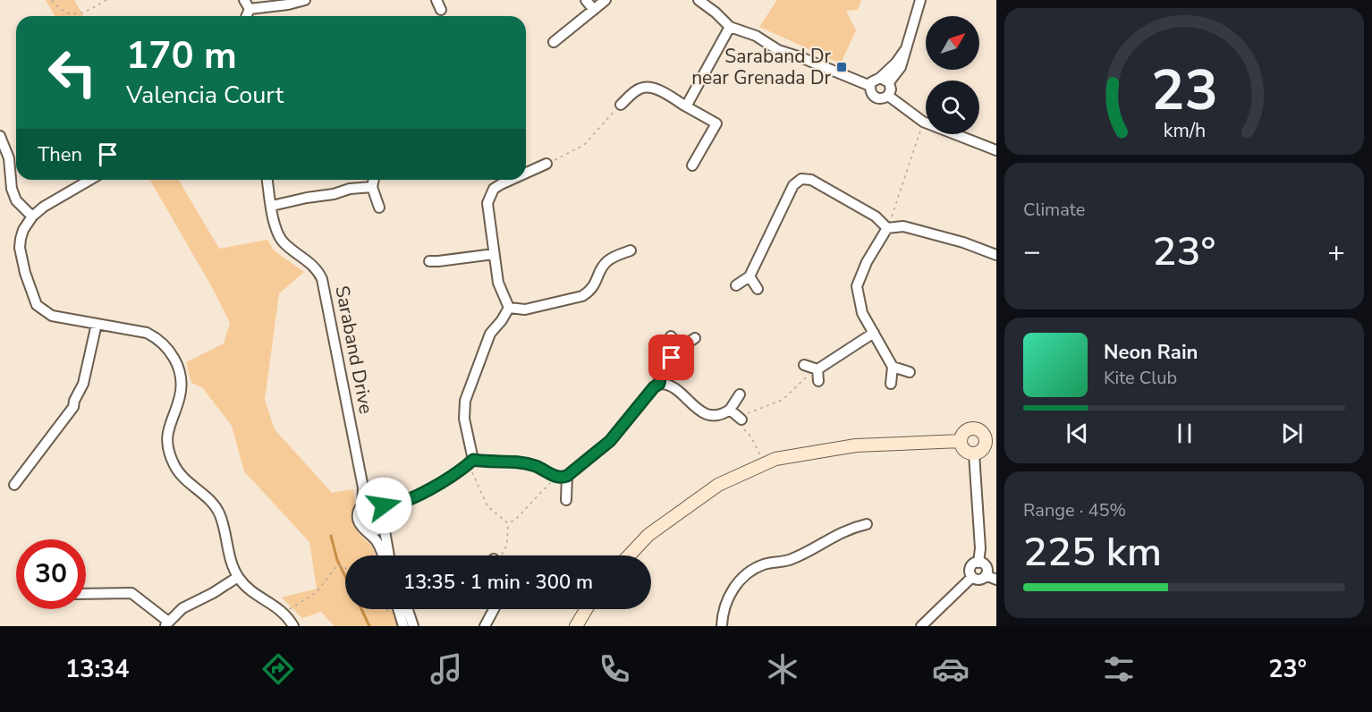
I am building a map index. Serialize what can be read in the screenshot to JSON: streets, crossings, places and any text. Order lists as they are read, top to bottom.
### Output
{
  "streets": {
    "street": ["Saraband Drive"]
  },
  "places": {
    "transit": ["Saraband Dr near Grenada Dr"]
  },
  "north": "top right",
  "page": {
    "turn": ["170 m", "Valencia Court"],
    "then": "Then",
    "tile": [
      "Climate",
      ["Range · 45%", "225 km"]
    ],
    "heat": ["−", "23°", "+"],
    "song": ["Neon Rain", "Kite Club"],
    "limit": "30",
    "trip": "13:35 · 1 min · 300 m",
    "tabs": ["13:34", "23°"],
    "gauge": ["23", "km/h"]
  }
}
